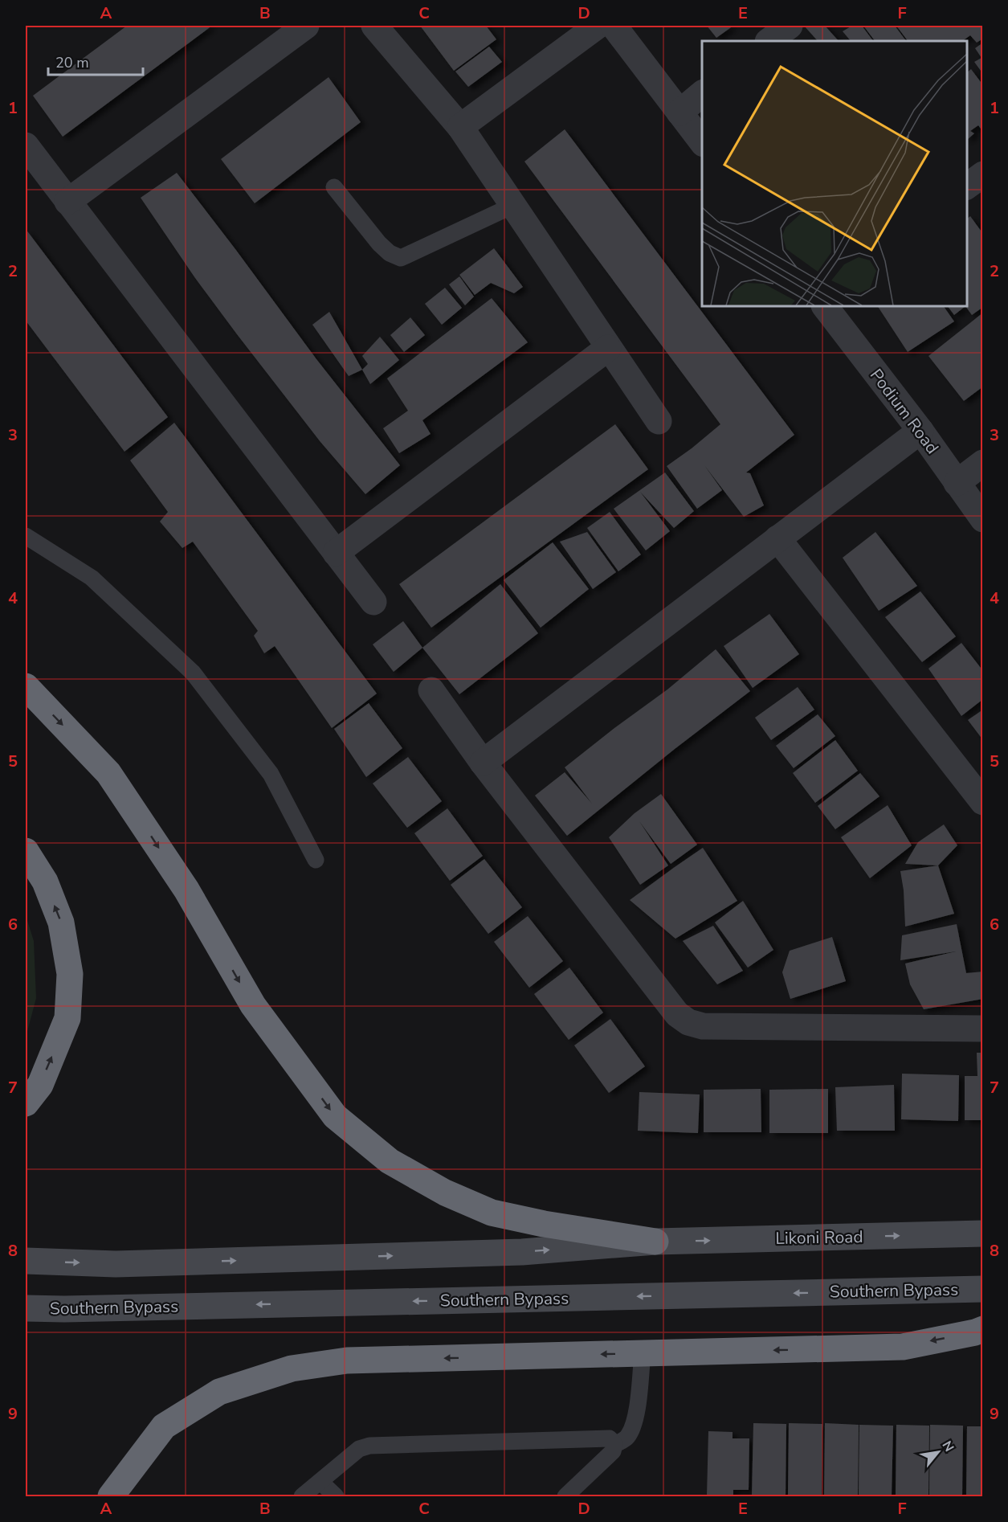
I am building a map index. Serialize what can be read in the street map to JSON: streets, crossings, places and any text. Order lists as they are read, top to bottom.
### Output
{
  "streets": {
    "main road": ["Likoni Road", "Southern Bypass"],
    "street": ["Podium Road"]
  },
  "one_way": ["Likoni Road"],
  "scale_bar": "20 m",
  "north": "top right",
  "grid": {
    "columns": [
      "A",
      "B",
      "C",
      "D",
      "E",
      "F"
    ],
    "rows": [
      "1",
      "2",
      "3",
      "4",
      "5",
      "6",
      "7",
      "8",
      "9"
    ]
  }
}
